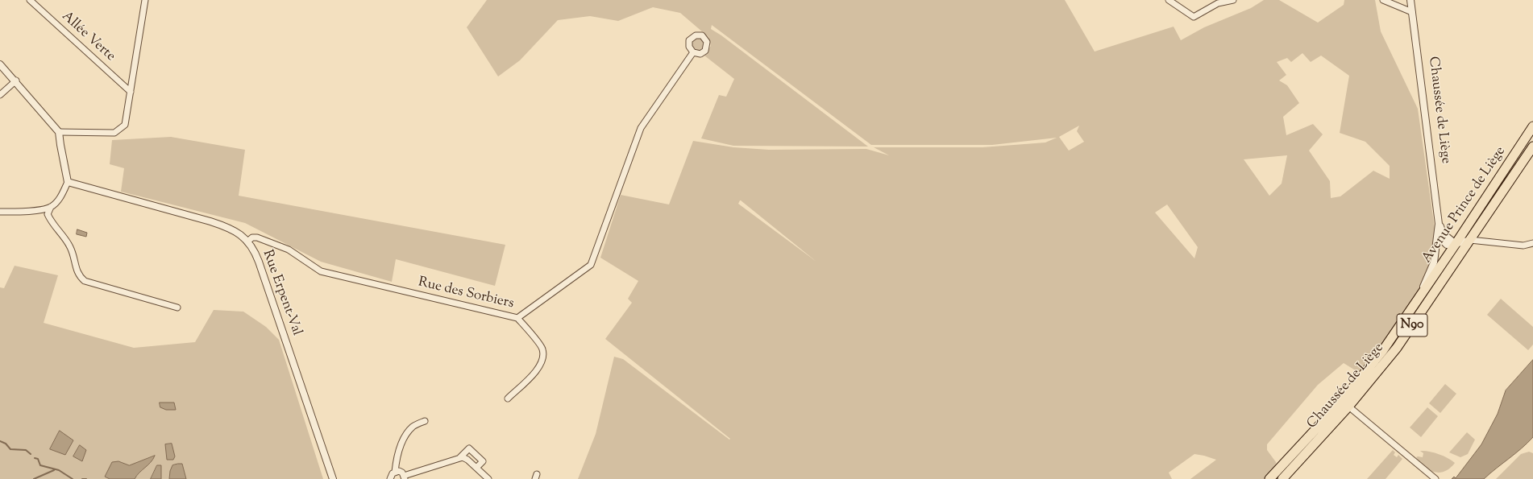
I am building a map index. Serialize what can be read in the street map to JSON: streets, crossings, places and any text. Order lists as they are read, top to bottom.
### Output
{
  "streets": {
    "main road": ["Chaussée de Liège", "Avenue Prince de Liège", "N90"],
    "street": ["Allée Verte", "Rue Erpent-Val", "Rue des Sorbiers"]
  },
  "crossings": [
    ["Chaussée de Liège", "Avenue Prince de Liège"],
    ["Chaussée de Liège", "N90"],
    ["Rue Erpent-Val", "Rue des Sorbiers"]
  ]
}
